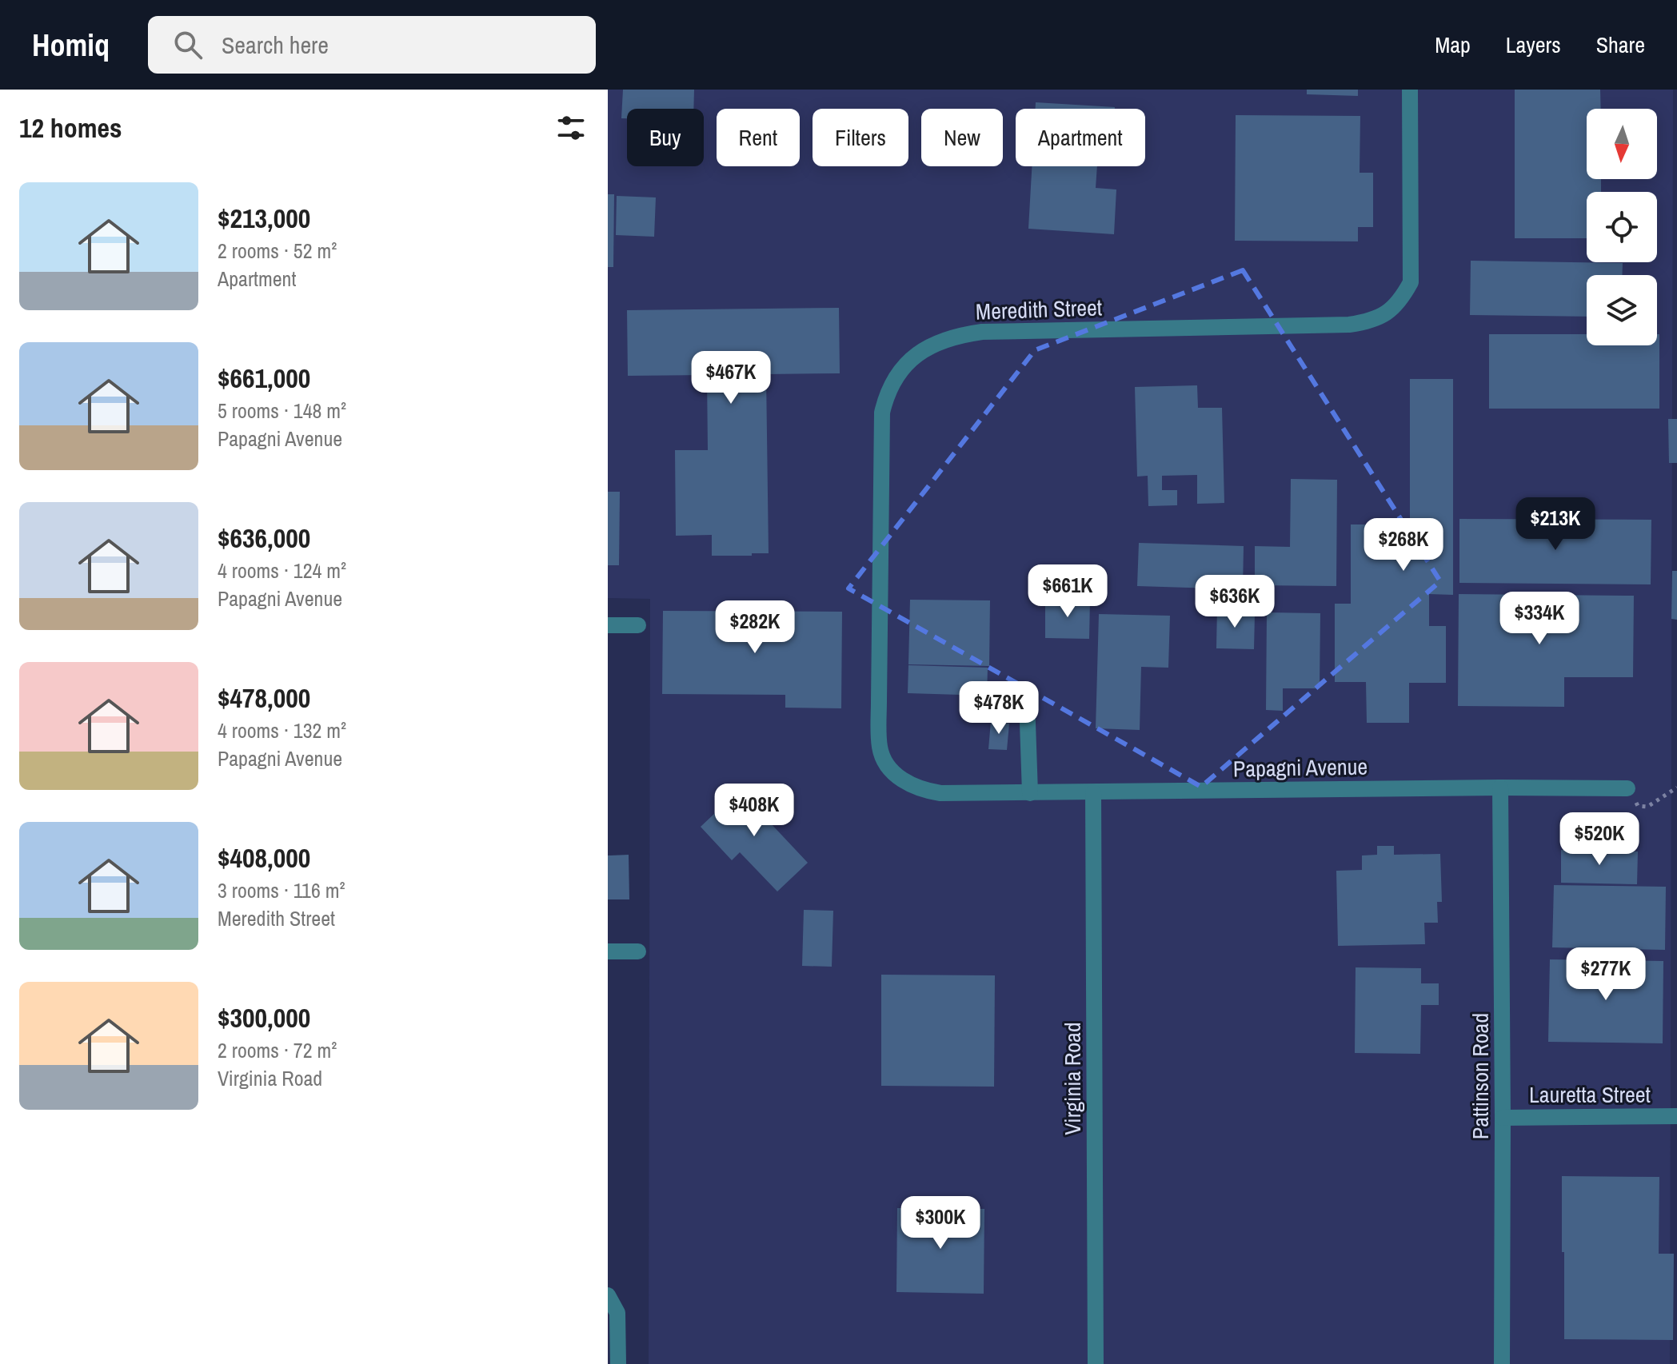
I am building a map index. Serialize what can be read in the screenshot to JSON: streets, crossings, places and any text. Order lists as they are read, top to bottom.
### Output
{
  "streets": {
    "street": [
      "Meredith Street",
      "Papagni Avenue",
      "Pattinson Road",
      "Virginia Road",
      "Lauretta Street"
    ]
  },
  "crossings": [
    ["Meredith Street", "Papagni Avenue"],
    ["Papagni Avenue", "Pattinson Road"],
    ["Papagni Avenue", "Virginia Road"],
    ["Pattinson Road", "Lauretta Street"]
  ],
  "north": "bottom",
  "page": {
    "header": "Homiq",
    "search": "Search here",
    "nav": ["Map", "Layers", "Share"],
    "heading": "12 homes",
    "chip": [
      "Buy",
      "Rent",
      "Filters",
      "New",
      "Apartment"
    ],
    "list": [
      {
        "name": "$213,000",
        "note": "2 rooms · 52 m² · Apartment"
      },
      {
        "name": "$661,000",
        "note": "5 rooms · 148 m² · Papagni Avenue"
      },
      {
        "name": "$636,000",
        "note": "4 rooms · 124 m² · Papagni Avenue"
      },
      {
        "name": "$478,000",
        "note": "4 rooms · 132 m² · Papagni Avenue"
      },
      {
        "name": "$408,000",
        "note": "3 rooms · 116 m² · Meredith Street"
      },
      {
        "name": "$300,000",
        "note": "2 rooms · 72 m² · Virginia Road"
      }
    ],
    "price": [
      "$467K",
      "$213K",
      "$268K",
      "$661K",
      "$636K",
      "$334K",
      "$282K",
      "$478K",
      "$408K",
      "$520K",
      "$277K",
      "$300K"
    ]
  }
}
